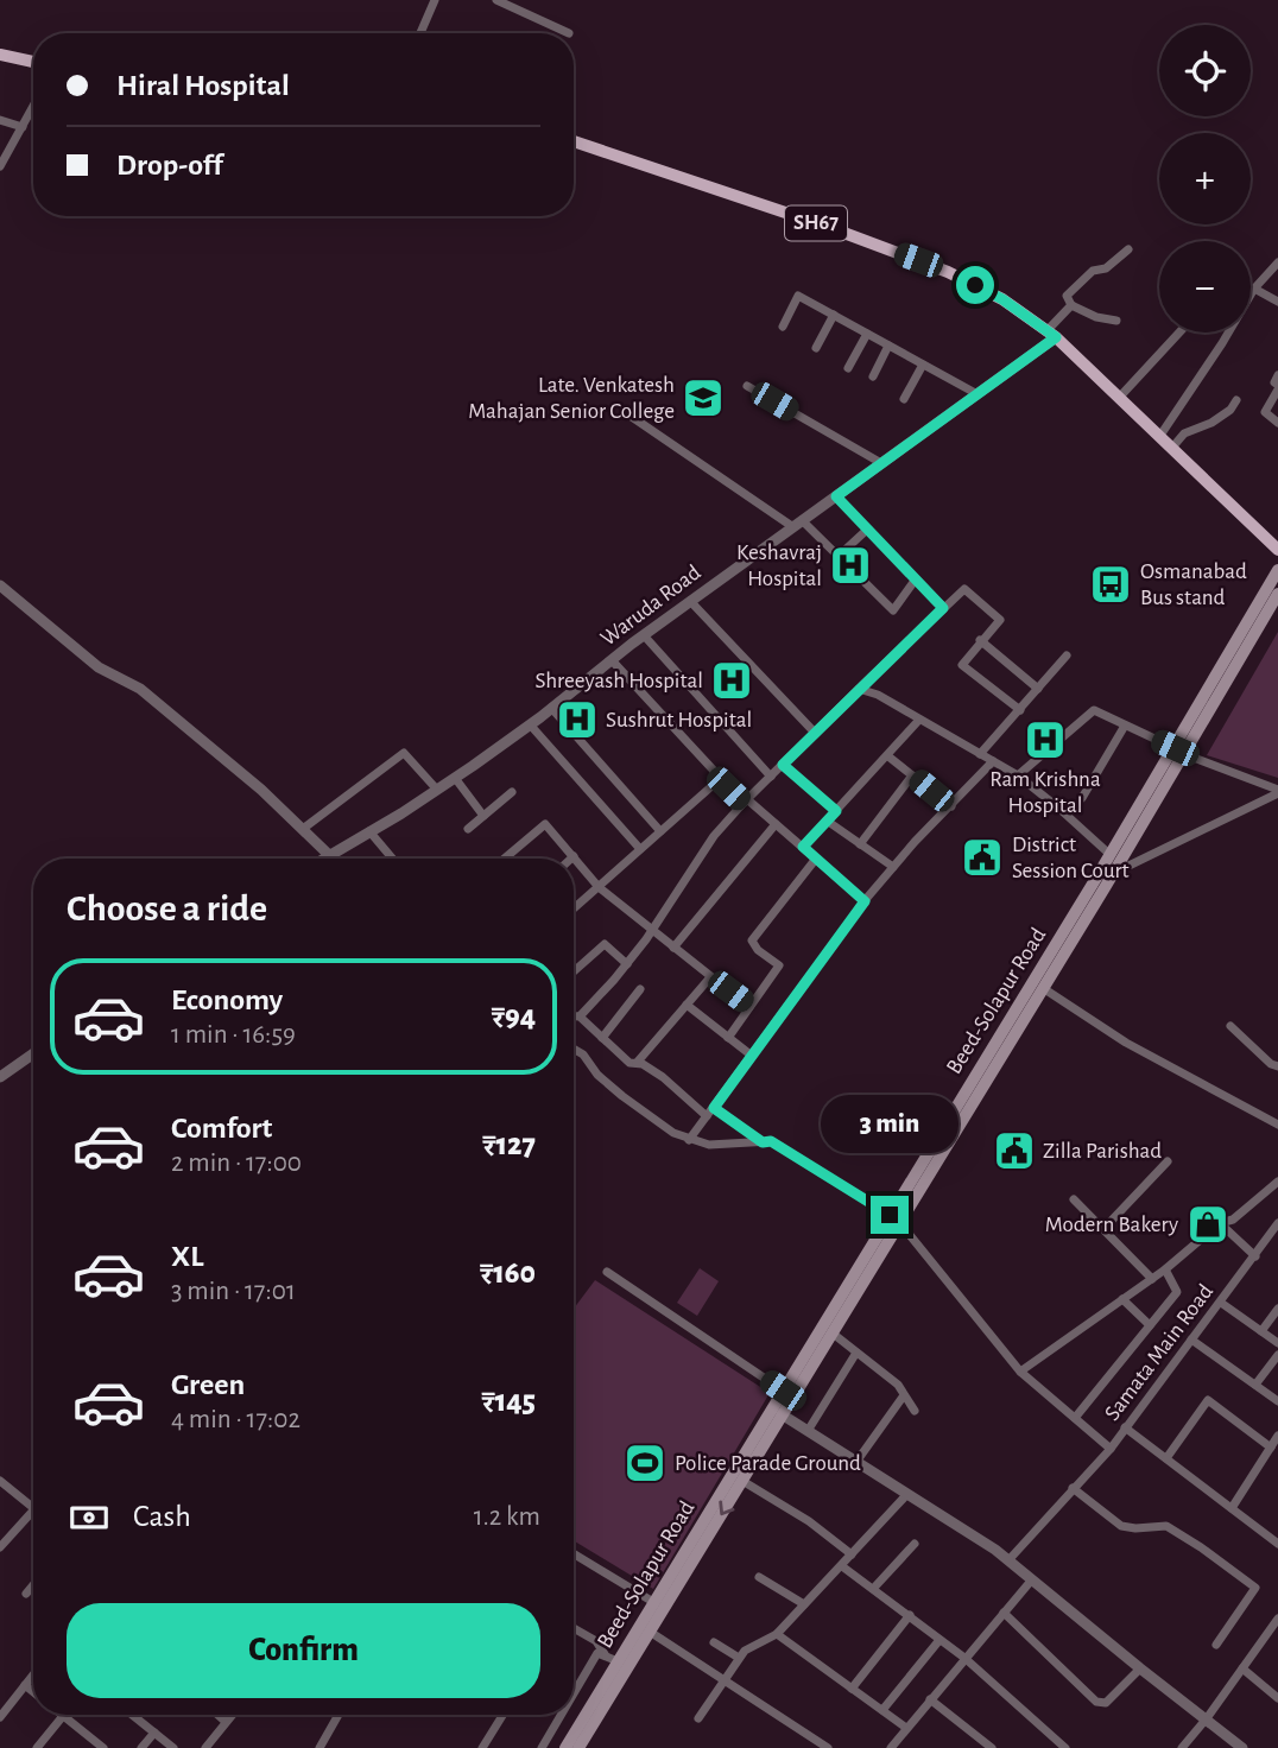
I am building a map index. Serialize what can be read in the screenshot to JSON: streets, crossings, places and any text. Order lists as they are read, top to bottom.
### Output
{
  "streets": {
    "main road": ["SH67", "Beed-Solapur Road"],
    "street": ["Waruda Road", "Samata Main Road"]
  },
  "crossings": [
    ["SH67", "Waruda Road"],
    ["Beed-Solapur Road", "Samata Main Road"]
  ],
  "places": {
    "school or university": ["Late. Venkatesh Mahajan Senior College"],
    "hospital": [
      "Keshavraj Hospital",
      "Shreeyash Hospital",
      "Sushrut Hospital",
      "Ram Krishna Hospital"
    ],
    "bus stop": ["Osmanabad Bus stand"],
    "public building": ["District Session Court", "Zilla Parishad"],
    "shop": ["Modern Bakery"],
    "sports": ["Police Parade Ground"]
  },
  "page": {
    "map_buttons": ["+", "−"],
    "banner": ["Hiral Hospital", "Drop-off"],
    "heading": "Choose a ride",
    "list": [
      {
        "name": "Economy",
        "note": "1 min · 16:59",
        "value": "₹94"
      },
      {
        "name": "Comfort",
        "note": "2 min · 17:00",
        "value": "₹127"
      },
      {
        "name": "XL",
        "note": "3 min · 17:01",
        "value": "₹160"
      },
      {
        "name": "Green",
        "note": "4 min · 17:02",
        "value": "₹145"
      }
    ],
    "bubble": "3 min",
    "pay": ["Cash", "1.2 km"],
    "buttons": "Confirm"
  }
}
